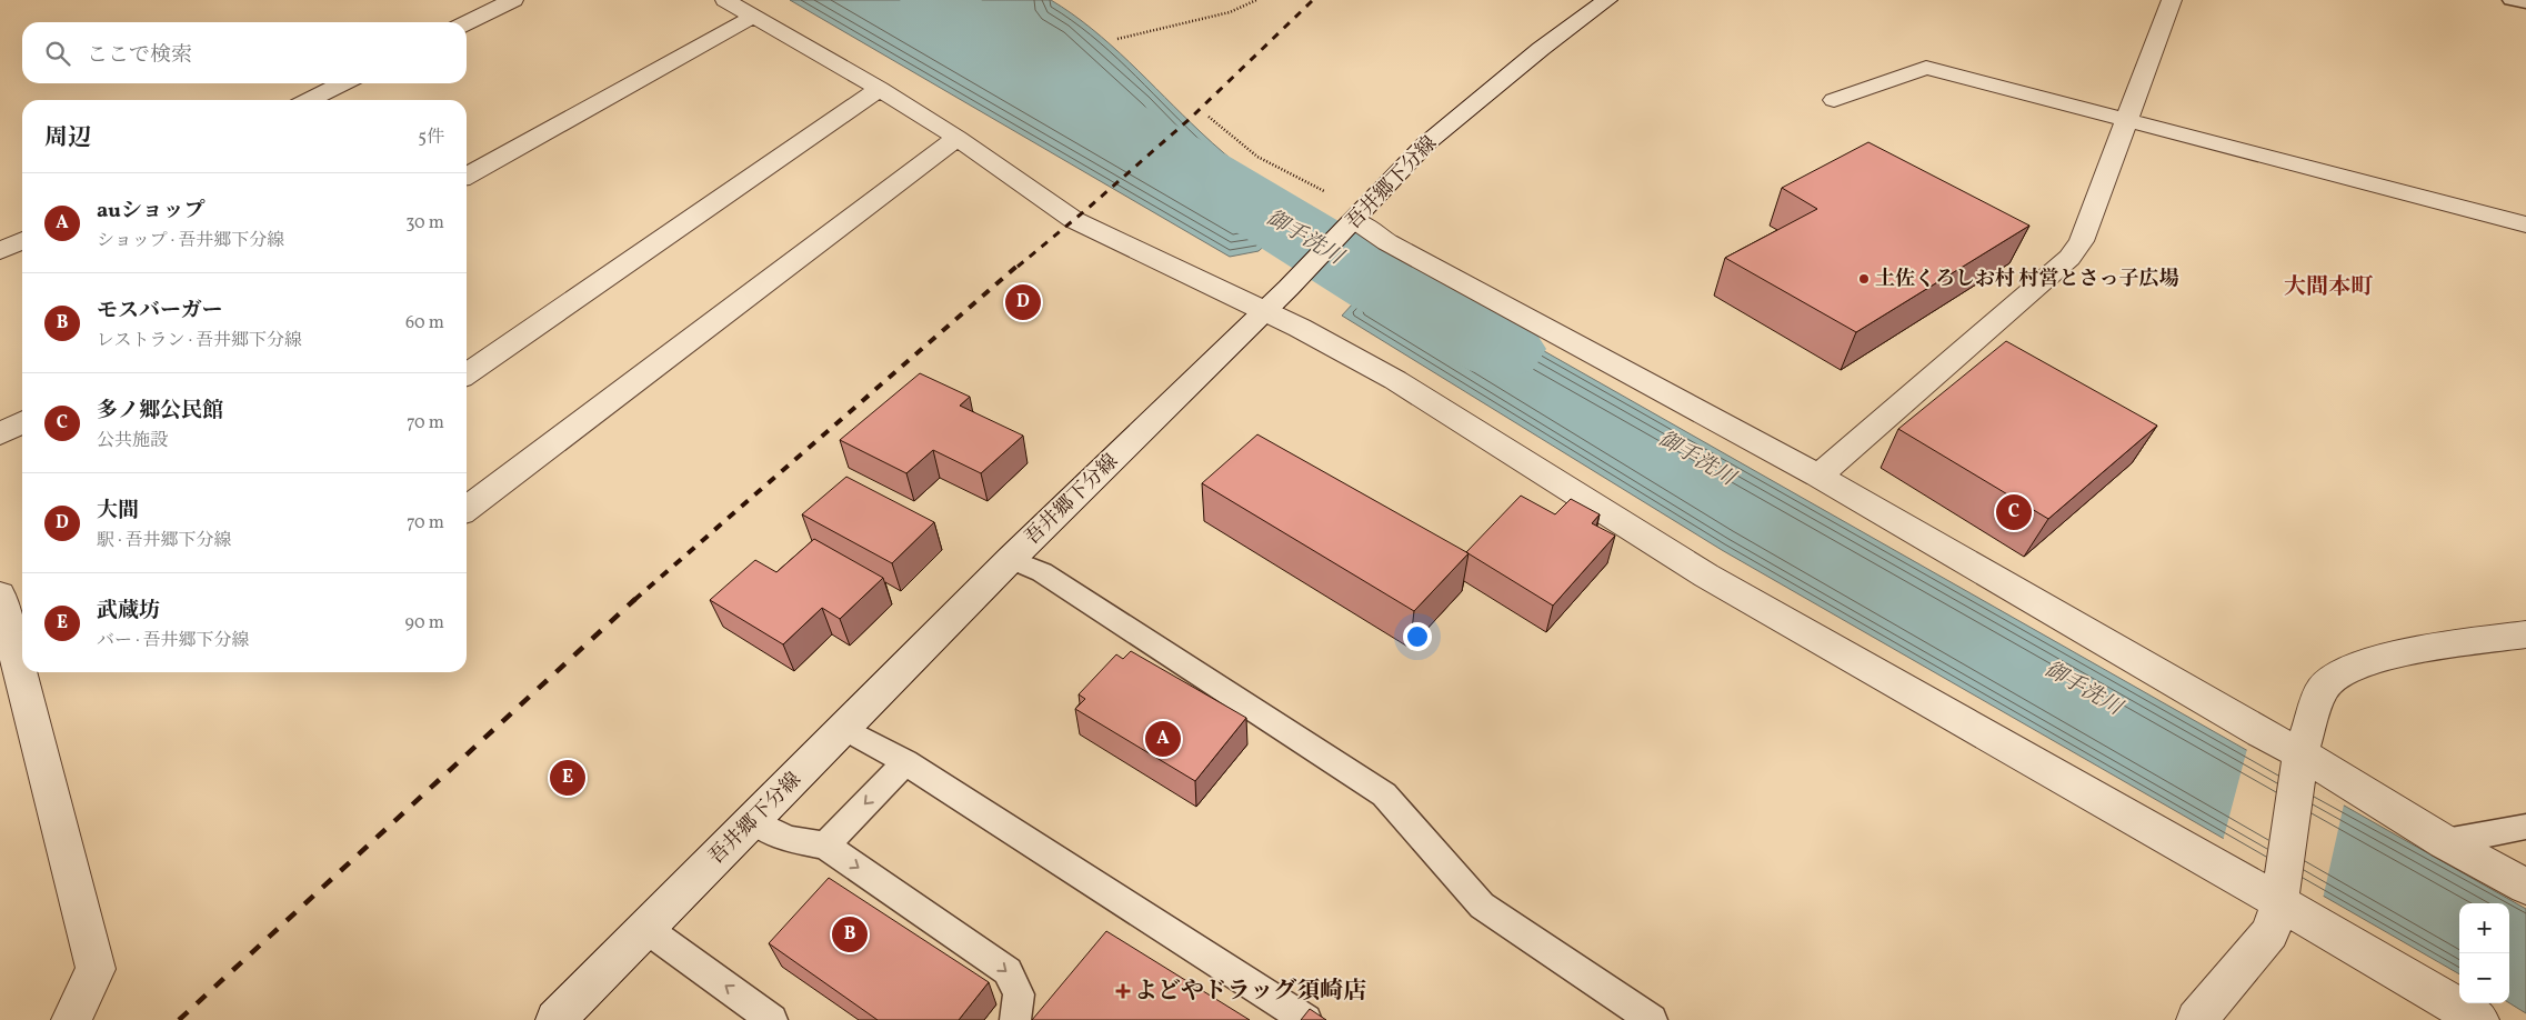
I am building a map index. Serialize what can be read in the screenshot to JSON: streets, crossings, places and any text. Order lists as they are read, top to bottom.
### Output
{
  "streets": {
    "street": ["吾井郷下分線"]
  },
  "districts": ["大間本町"],
  "water": ["御手洗川"],
  "places": {
    "other": ["土佐くろしお村 村営とさっ子広場"],
    "health": ["よどやドラッグ須崎店"]
  },
  "page": {
    "search": "ここで検索",
    "heading": ["周辺", "5件"],
    "list": [
      {
        "mark": "A",
        "name": "auショップ",
        "note": "ショップ · 吾井郷下分線",
        "value": "30 m"
      },
      {
        "mark": "B",
        "name": "モスバーガー",
        "note": "レストラン · 吾井郷下分線",
        "value": "60 m"
      },
      {
        "mark": "C",
        "name": "多ノ郷公民館",
        "note": "公共施設",
        "value": "70 m"
      },
      {
        "mark": "D",
        "name": "大間",
        "note": "駅 · 吾井郷下分線",
        "value": "70 m"
      },
      {
        "mark": "E",
        "name": "武蔵坊",
        "note": "バー · 吾井郷下分線",
        "value": "90 m"
      }
    ],
    "pins": [
      "D",
      "C",
      "A",
      "E",
      "B"
    ],
    "map_buttons": ["+", "−"]
  }
}
